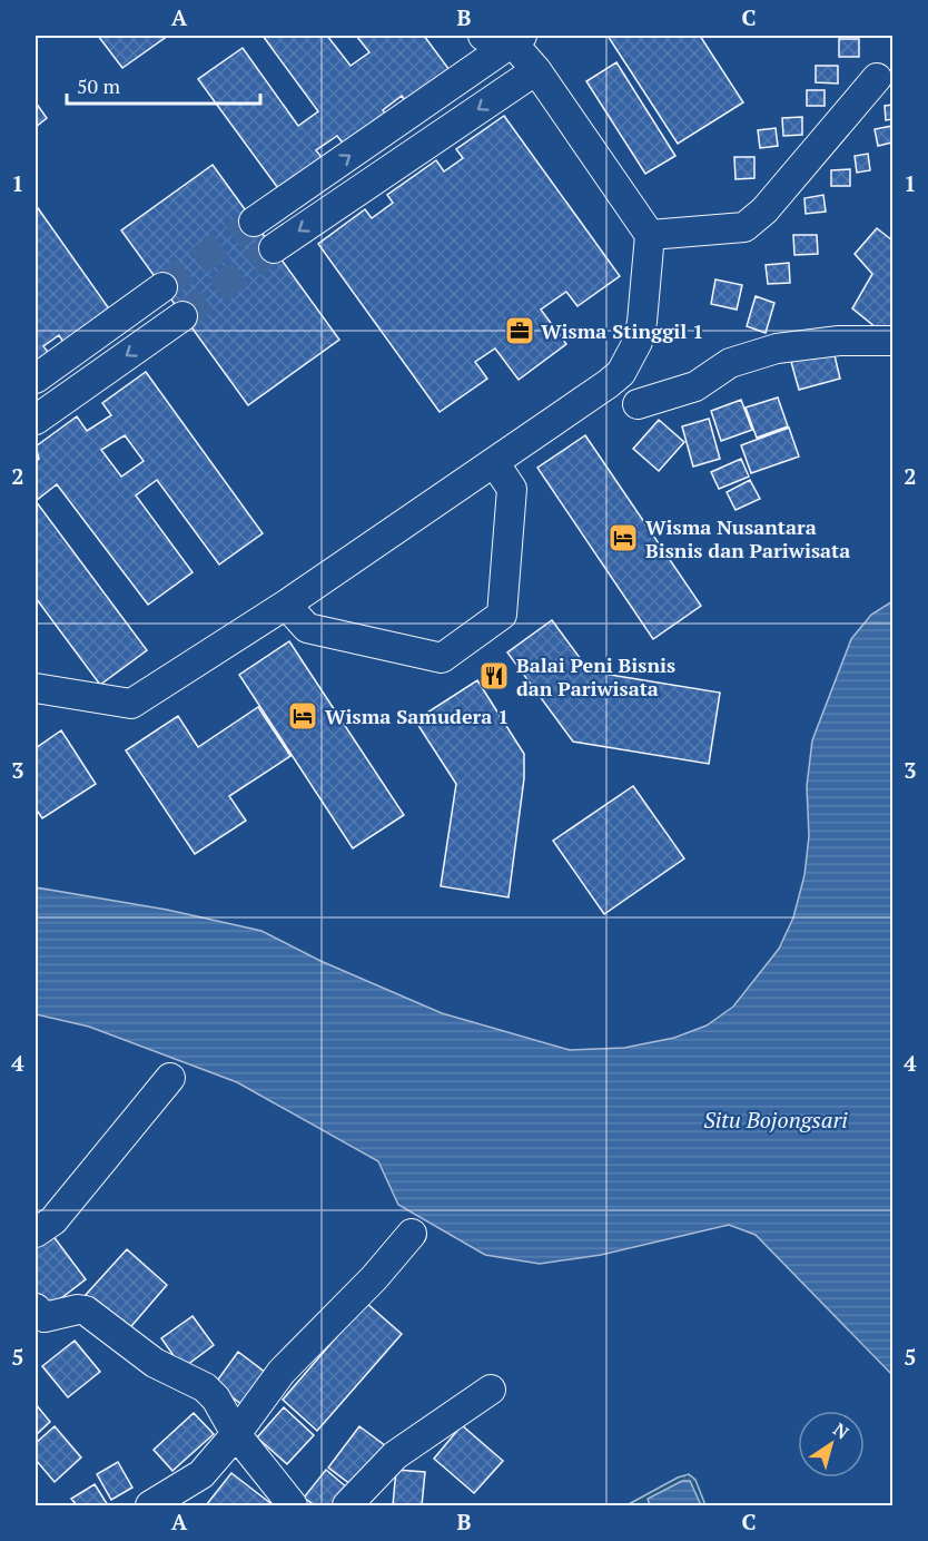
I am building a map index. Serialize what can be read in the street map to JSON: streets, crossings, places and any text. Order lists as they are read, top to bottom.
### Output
{
  "water": ["Situ Bojongsari"],
  "places": {
    "office": ["Wisma Stinggil 1"],
    "hotel": ["Wisma Nusantara Bisnis dan Pariwisata", "Wisma Samudera 1"],
    "restaurant": ["Balai Peni Bisnis dan Pariwisata"]
  },
  "scale_bar": "50 m",
  "north": "top right",
  "grid": {
    "columns": ["A", "B", "C"],
    "rows": [
      "1",
      "2",
      "3",
      "4",
      "5"
    ]
  }
}
